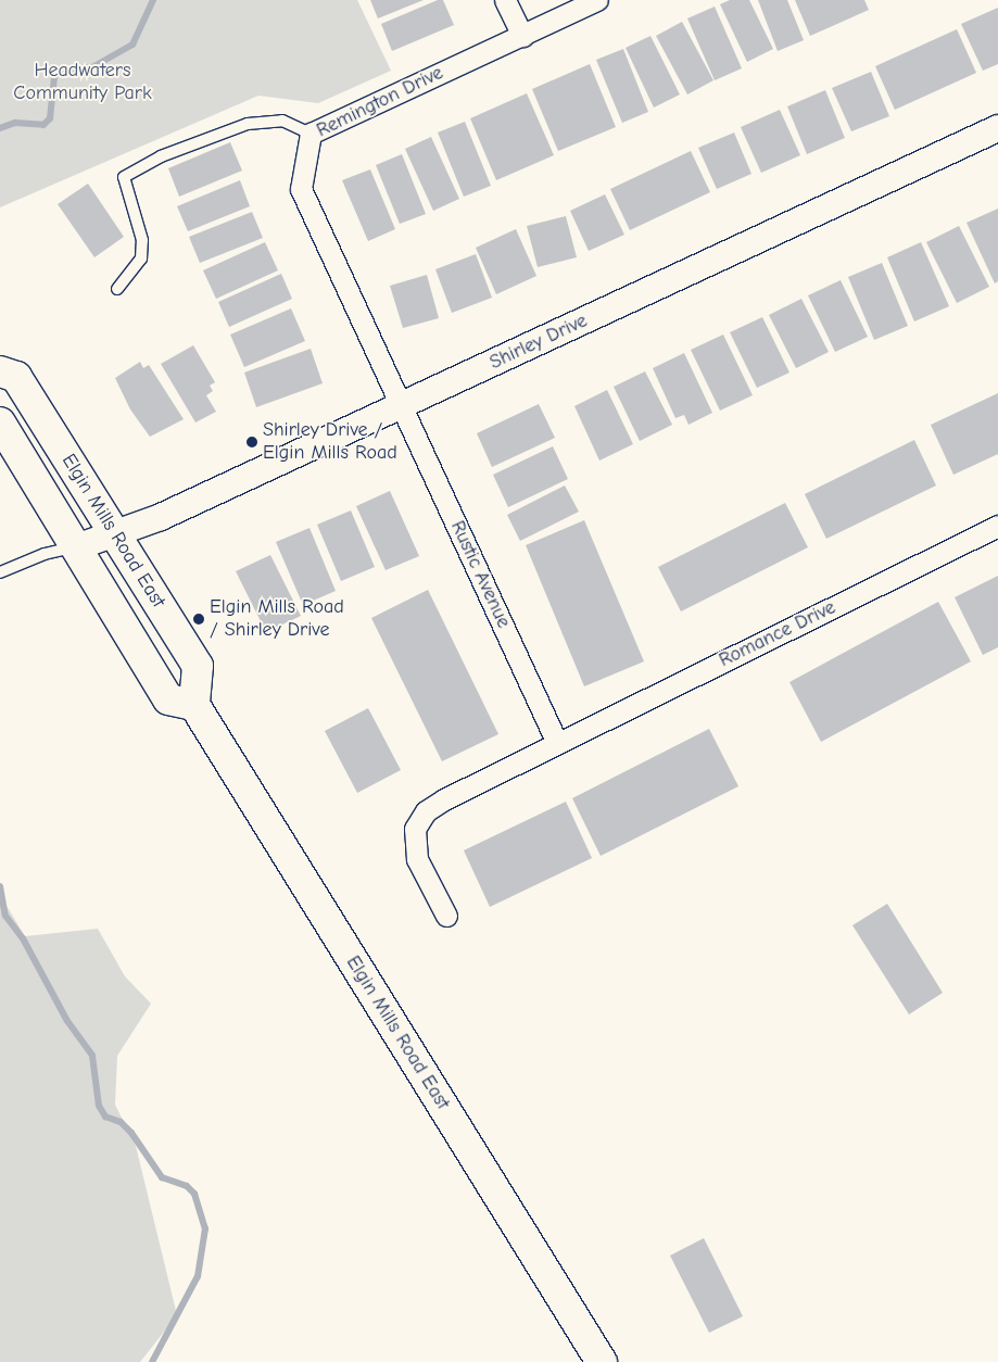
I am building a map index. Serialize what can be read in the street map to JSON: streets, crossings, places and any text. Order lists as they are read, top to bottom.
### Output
{
  "streets": {
    "main road": ["Elgin Mills Road East"],
    "street": [
      "Remington Drive",
      "Shirley Drive",
      "Rustic Avenue",
      "Romance Drive"
    ]
  },
  "crossings": [
    ["Remington Drive", "Shirley Drive"],
    ["Remington Drive", "Rustic Avenue"],
    ["Shirley Drive", "Elgin Mills Road East"],
    ["Shirley Drive", "Rustic Avenue"],
    ["Rustic Avenue", "Romance Drive"]
  ],
  "parks": ["Headwaters Community Park"],
  "places": ["Shirley Drive / Elgin Mills Road", "Elgin Mills Road / Shirley Drive"]
}
